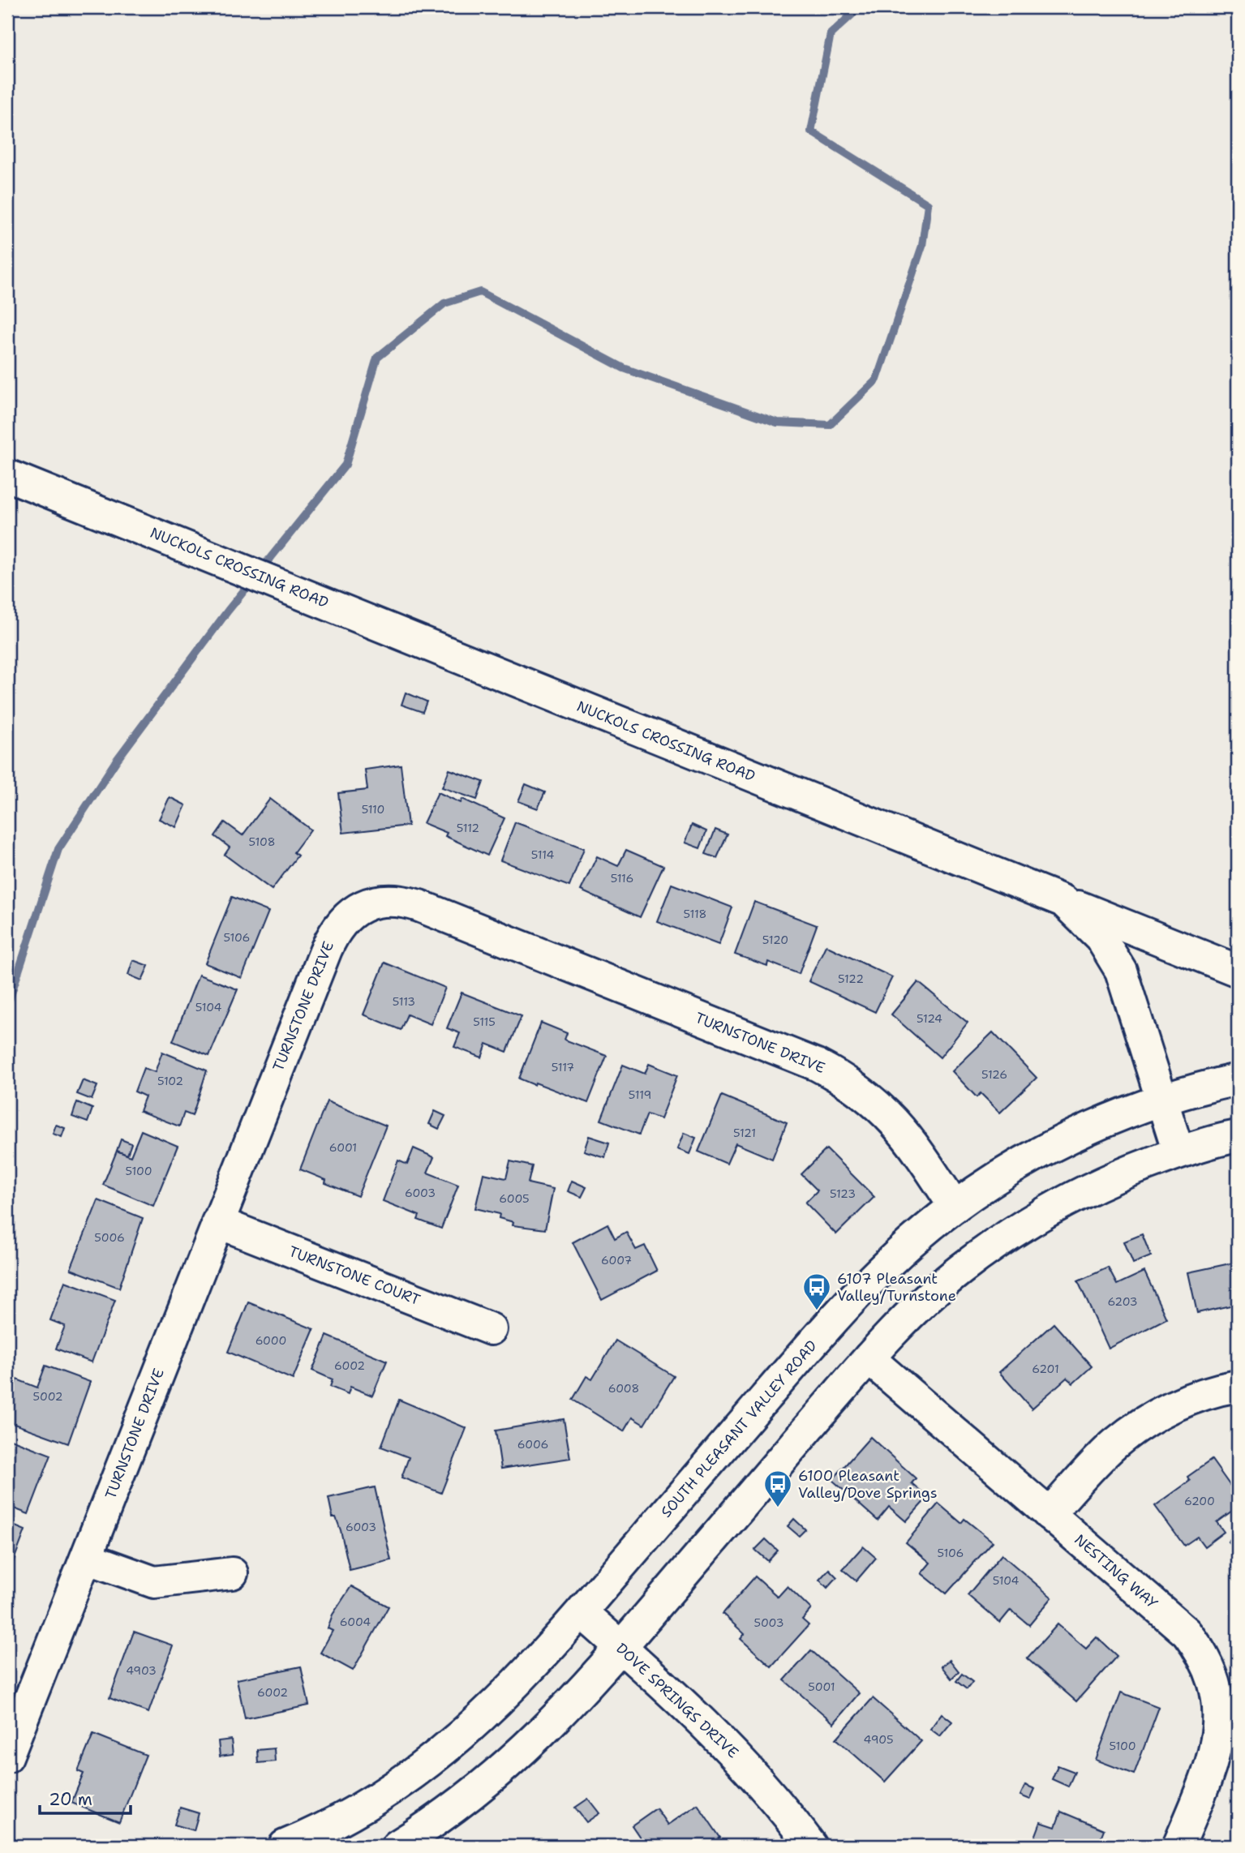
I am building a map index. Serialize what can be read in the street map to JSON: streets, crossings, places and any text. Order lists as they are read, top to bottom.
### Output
{
  "streets": {
    "street": [
      "NUCKOLS CROSSING ROAD",
      "TURNSTONE DRIVE",
      "TURNSTONE COURT",
      "SOUTH PLEASANT VALLEY ROAD",
      "NESTING WAY",
      "DOVE SPRINGS DRIVE"
    ]
  },
  "crossings": [
    ["NUCKOLS CROSSING ROAD", "SOUTH PLEASANT VALLEY ROAD"],
    ["TURNSTONE DRIVE", "TURNSTONE COURT"],
    ["TURNSTONE DRIVE", "SOUTH PLEASANT VALLEY ROAD"],
    ["SOUTH PLEASANT VALLEY ROAD", "DOVE SPRINGS DRIVE"]
  ],
  "places": {
    "bus stop": ["6107 Pleasant Valley/Turnstone", "6100 Pleasant Valley/Dove Springs"]
  },
  "house_numbers": [
    "5110",
    "5112",
    "5108",
    "5114",
    "5116",
    "5118",
    "5106",
    "5120",
    "5122",
    "5113",
    "5104",
    "5124",
    "5115",
    "5117",
    "5126",
    "5102",
    "5119",
    "5121",
    "6001",
    "5100",
    "6003",
    "5123",
    "6005",
    "5006",
    "6007",
    "6203",
    "6000",
    "6002",
    "6201",
    "6008",
    "5002",
    "6006",
    "6200",
    "6003",
    "5106",
    "5104",
    "6004",
    "5003",
    "4903",
    "5001",
    "6002",
    "4905",
    "5100"
  ],
  "scale_bar": "20 m"
}
